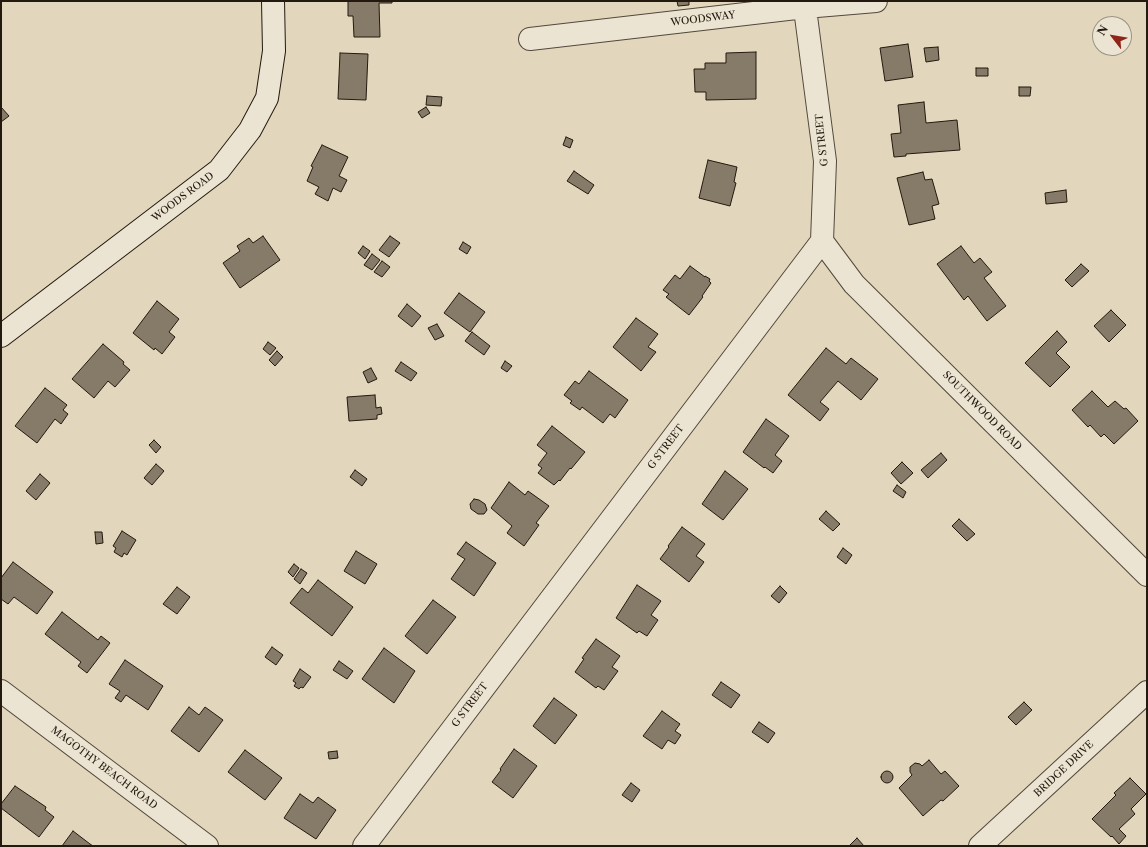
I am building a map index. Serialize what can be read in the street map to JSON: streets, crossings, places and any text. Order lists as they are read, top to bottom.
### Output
{
  "streets": {
    "street": [
      "WOODSWAY",
      "G STREET",
      "WOODS ROAD",
      "SOUTHWOOD ROAD",
      "MAGOTHY BEACH ROAD",
      "BRIDGE DRIVE"
    ]
  },
  "crossings": [
    ["WOODSWAY", "G STREET"],
    ["G STREET", "SOUTHWOOD ROAD"]
  ],
  "north": "top left"
}
